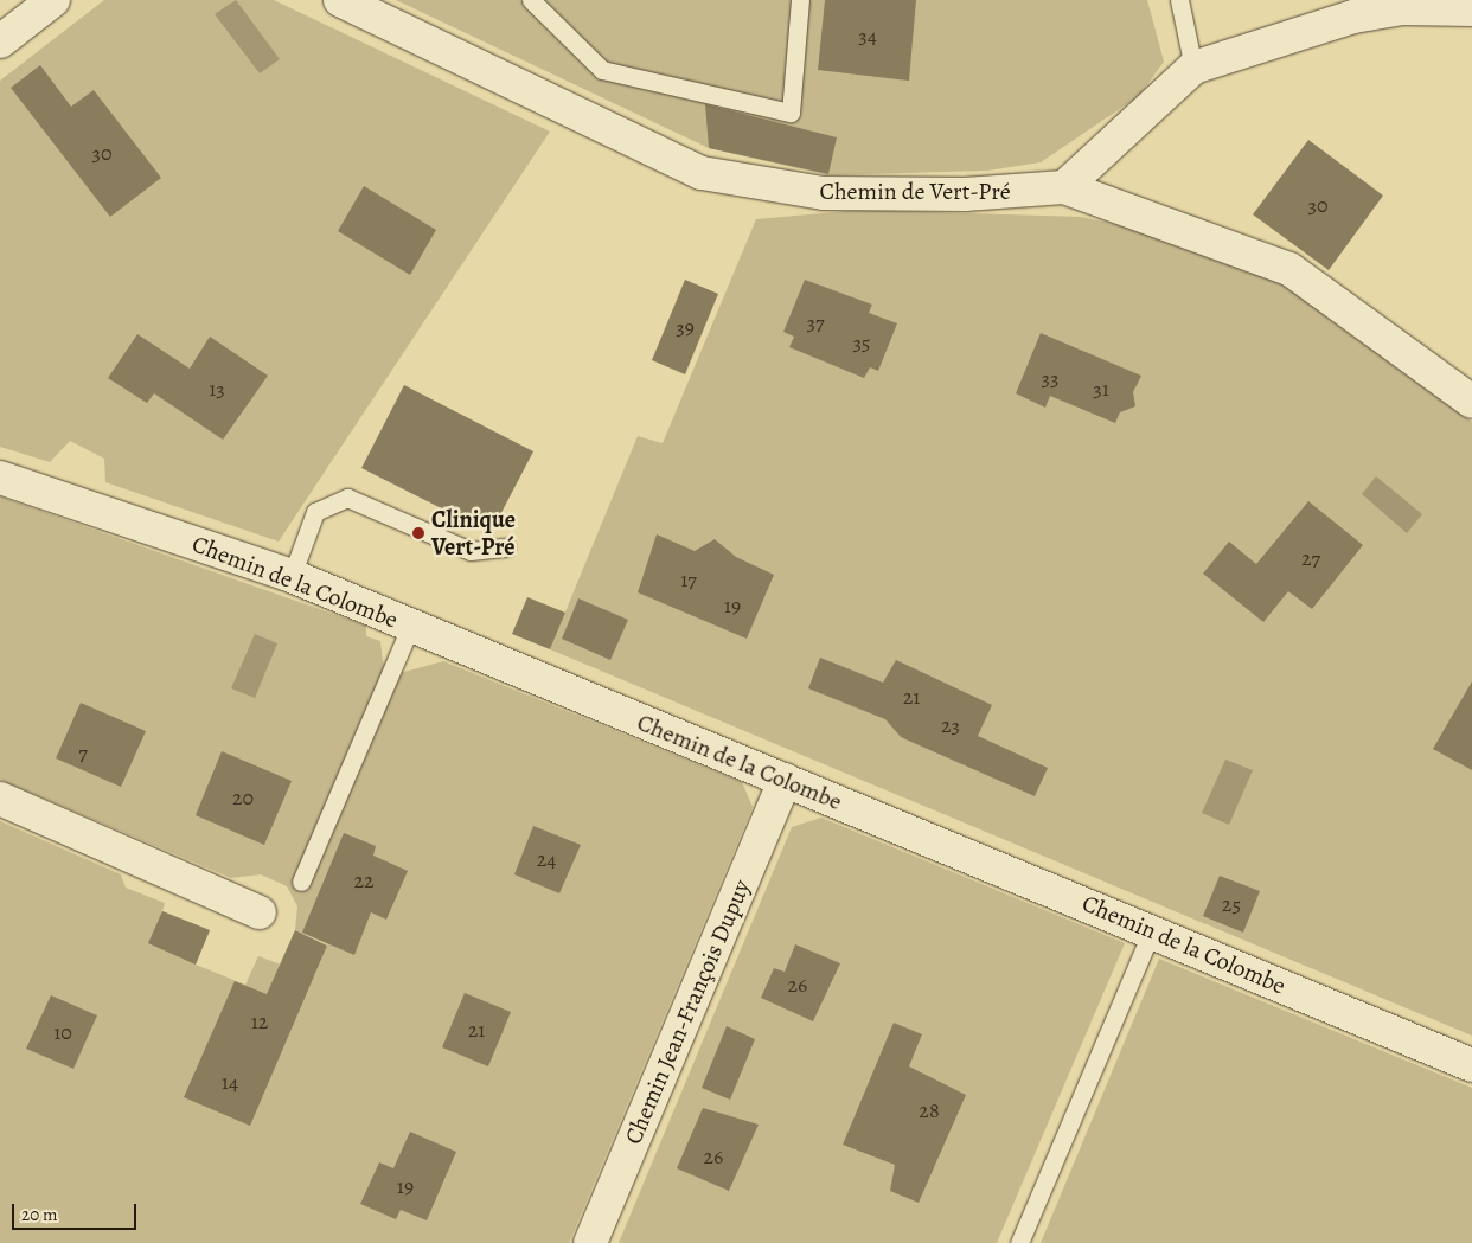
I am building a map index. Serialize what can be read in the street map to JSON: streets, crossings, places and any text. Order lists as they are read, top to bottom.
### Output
{
  "streets": {
    "street": ["Chemin de Vert-Pré", "Chemin de la Colombe", "Chemin Jean-François Dupuy"]
  },
  "crossings": [
    ["Chemin de la Colombe", "Chemin Jean-François Dupuy"]
  ],
  "places": ["Clinique Vert-Pré"],
  "house_numbers": [
    "34",
    "30",
    "30",
    "37",
    "39",
    "35",
    "33",
    "13",
    "31",
    "27",
    "17",
    "19",
    "21",
    "23",
    "7",
    "20",
    "24",
    "22",
    "25",
    "26",
    "12",
    "21",
    "10",
    "14",
    "28",
    "26",
    "19"
  ],
  "scale_bar": "20 m"
}
